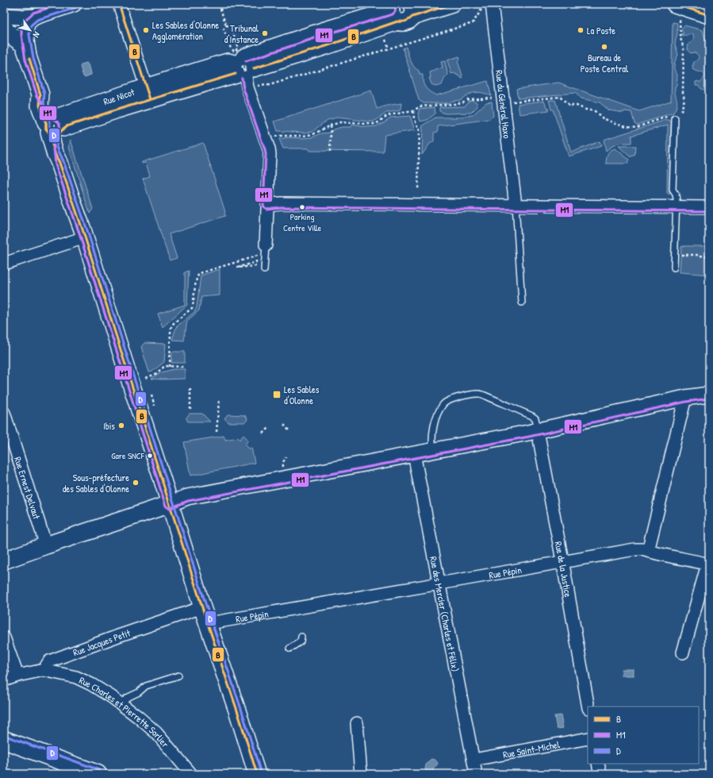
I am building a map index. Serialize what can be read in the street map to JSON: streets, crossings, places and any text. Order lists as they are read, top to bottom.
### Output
{
  "streets": {
    "main road": ["Rue Nicot"],
    "street": [
      "Rue du Général Haxo",
      "Rue Ernest Delvaut",
      "Rue de la Justice",
      "Rue Pépin",
      "Rue des Mercier (Charles et Félix)",
      "Rue Jacques Petit",
      "Rue Charles et Pierrette Sorlier",
      "Rue Saint-Michel"
    ]
  },
  "crossings": [
    ["Rue de la Justice", "Rue Pépin"],
    ["Rue Pépin", "Rue des Mercier (Charles et Félix)"],
    ["Rue des Mercier (Charles et Félix)", "Rue Saint-Michel"],
    ["Rue Jacques Petit", "Rue Charles et Pierrette Sorlier"]
  ],
  "places": {
    "other": [
      "Les Sables d'Olonne Agglomération",
      "La Poste",
      "Tribunal d'Instance",
      "Bureau de Poste Central",
      "Parking Centre Ville",
      "Ibis",
      "Gare SNCF",
      "Sous-préfecture des Sables d'Olonne"
    ],
    "transit": ["Les Sables d'Olonne"]
  },
  "lines": ["transit line B", "transit line M1", "transit line D"],
  "legend": ["B", "M1", "D"],
  "north": "bottom right"
}
